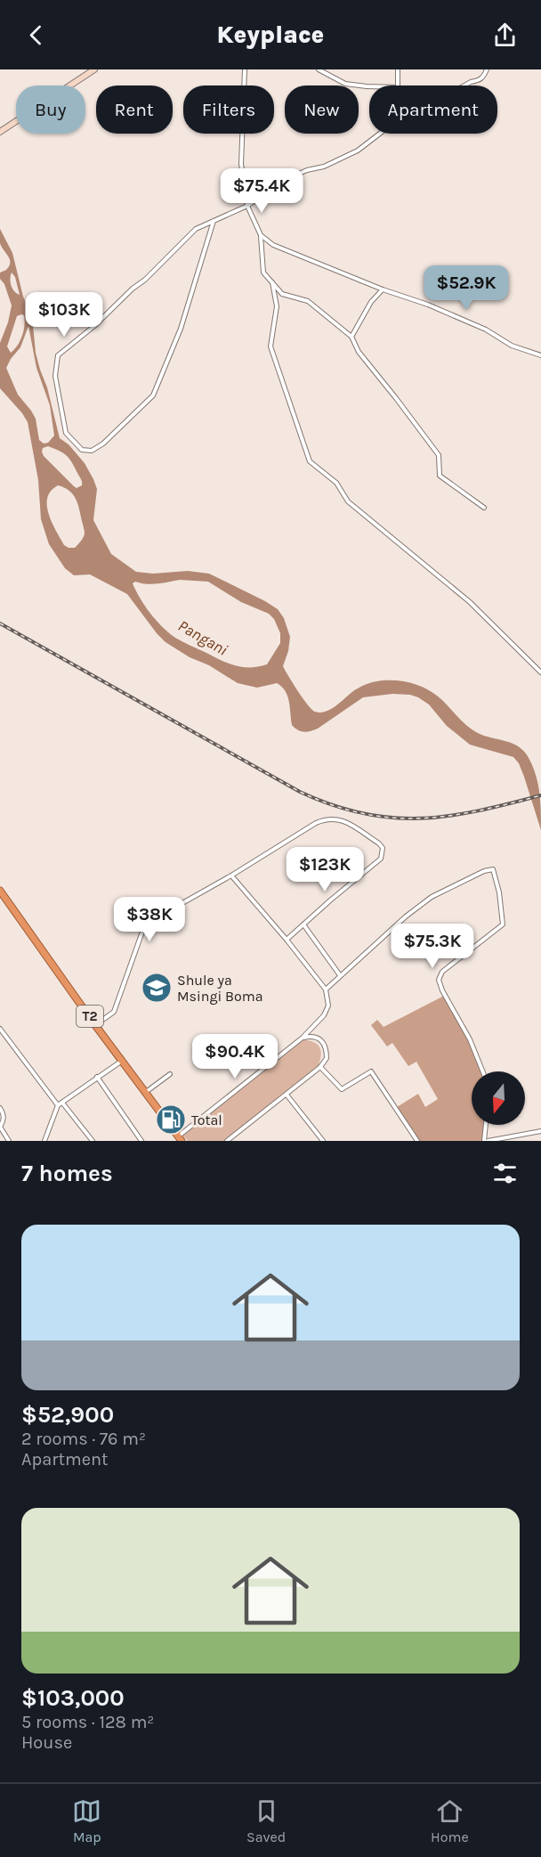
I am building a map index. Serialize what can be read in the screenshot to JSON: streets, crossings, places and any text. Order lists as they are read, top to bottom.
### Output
{
  "streets": {
    "highway": ["T2"]
  },
  "water": ["Pangani"],
  "places": {
    "school or university": ["Shule ya Msingi Boma"],
    "fuel station": ["Total"]
  },
  "north": "bottom",
  "page": {
    "header": "Keyplace",
    "chip": [
      "Buy",
      "Rent",
      "Filters",
      "New",
      "Apartment"
    ],
    "price": [
      "$75.4K",
      "$52.9K",
      "$103K",
      "$123K",
      "$38K",
      "$75.3K",
      "$90.4K"
    ],
    "heading": "7 homes",
    "list": [
      {
        "name": "$52,900",
        "note": "2 rooms · 76 m² · Apartment"
      },
      {
        "name": "$103,000",
        "note": "5 rooms · 128 m² · House"
      }
    ],
    "tabs": ["Map", "Saved", "Home"]
  }
}
